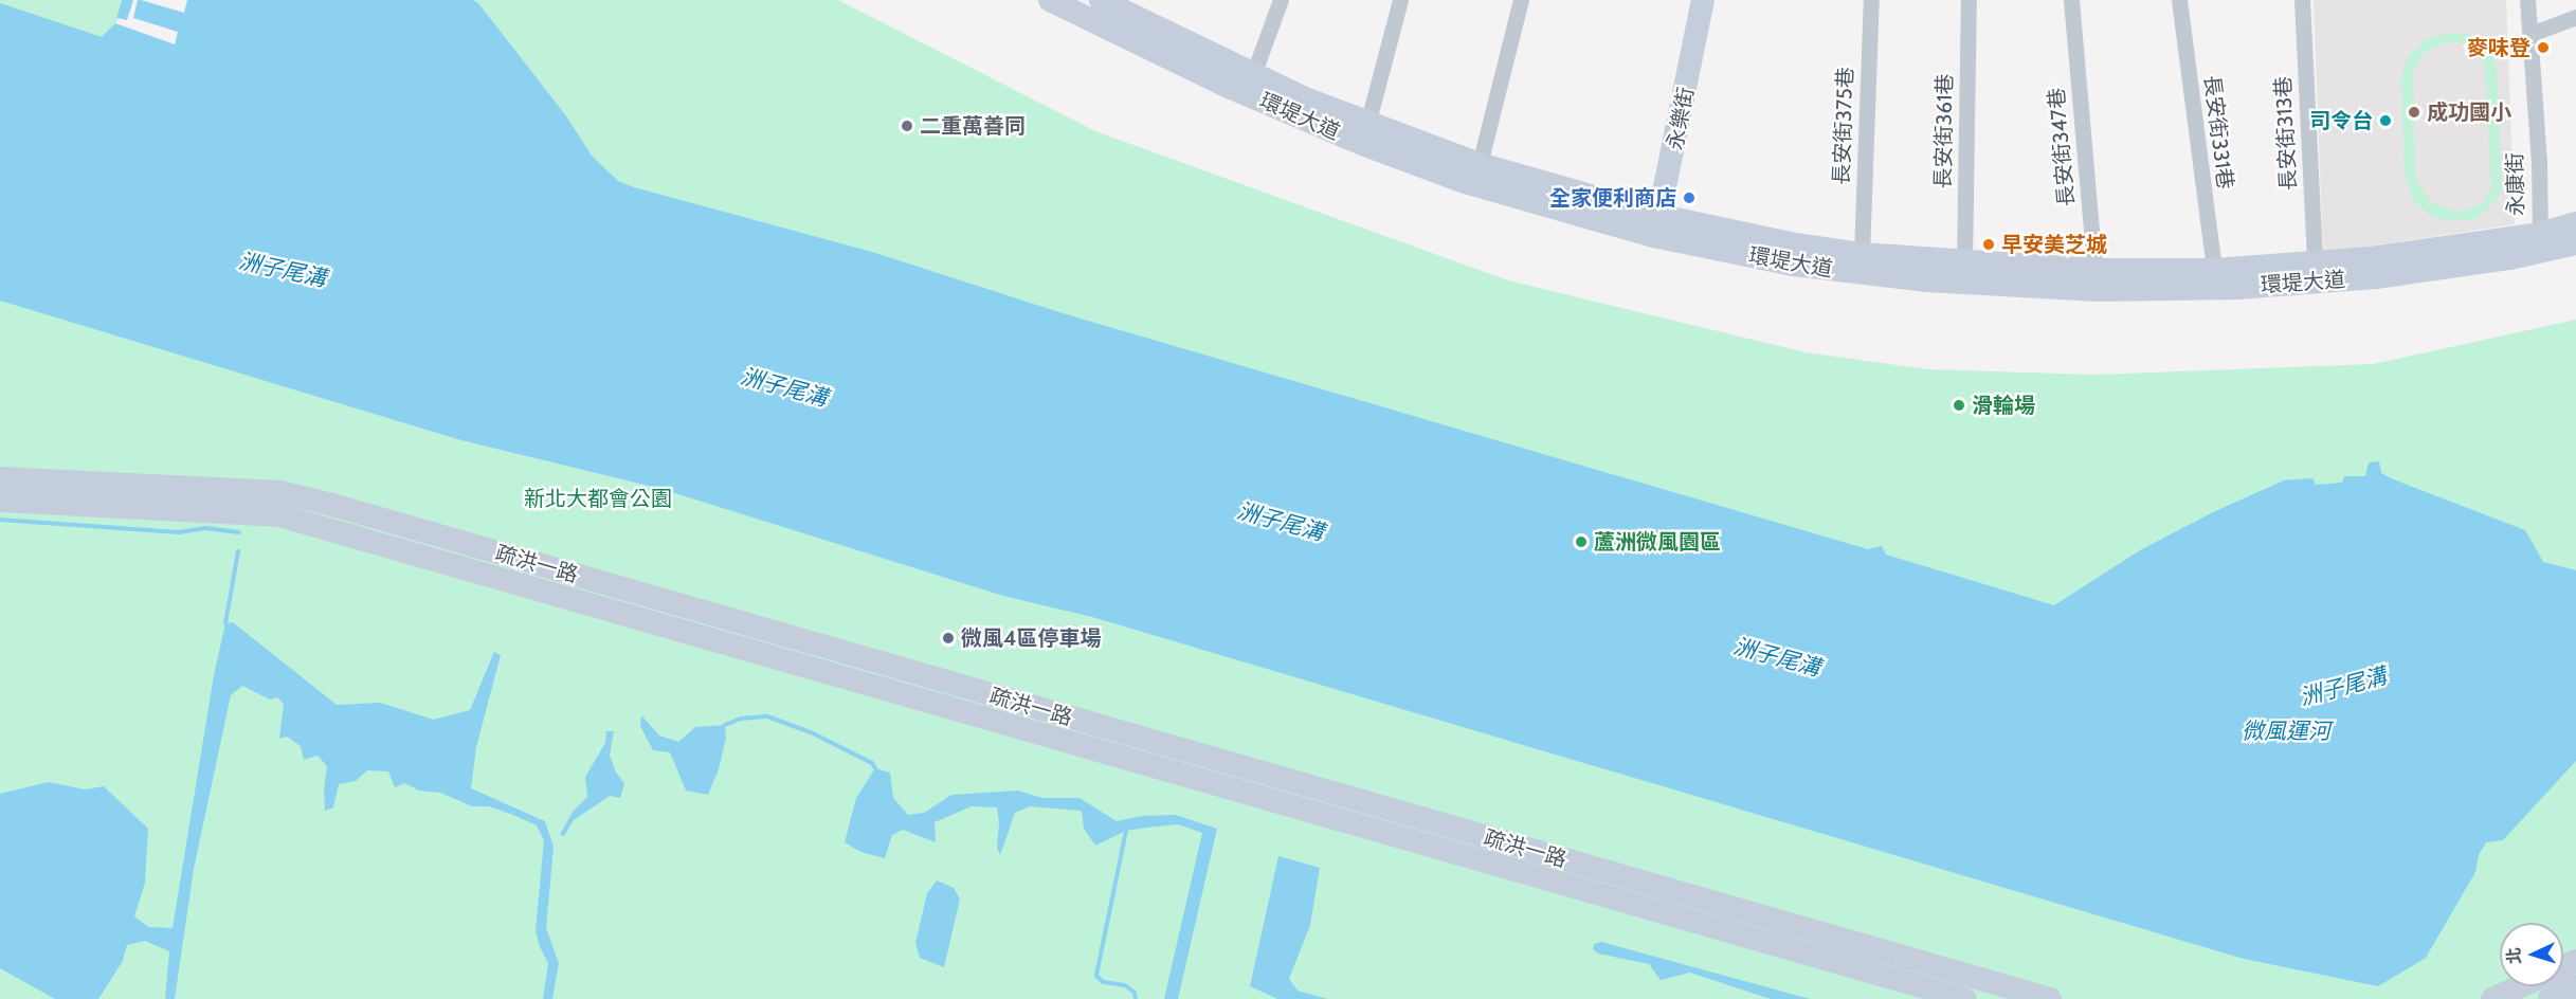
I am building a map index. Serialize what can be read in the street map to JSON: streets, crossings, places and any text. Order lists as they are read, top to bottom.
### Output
{
  "streets": {
    "street": [
      "環堤大道",
      "永樂街",
      "長安街375巷",
      "長安街361巷",
      "長安街331巷",
      "長安街313巷",
      "長安街347巷",
      "永康街",
      "疏洪一路"
    ]
  },
  "crossings": [
    ["環堤大道", "永樂街"],
    ["環堤大道", "長安街375巷"],
    ["環堤大道", "長安街361巷"],
    ["環堤大道", "長安街331巷"],
    ["環堤大道", "長安街313巷"],
    ["環堤大道", "長安街347巷"],
    ["環堤大道", "永康街"]
  ],
  "water": ["洲子尾溝", "微風運河"],
  "parks": ["新北大都會公園"],
  "places": [
    "麥味登",
    "成功國小",
    "司令台",
    "二重萬善同",
    "全家便利商店",
    "早安美芝城",
    "滑輪場",
    "蘆洲微風園區",
    "微風4區停車場"
  ],
  "north": "left"
}
